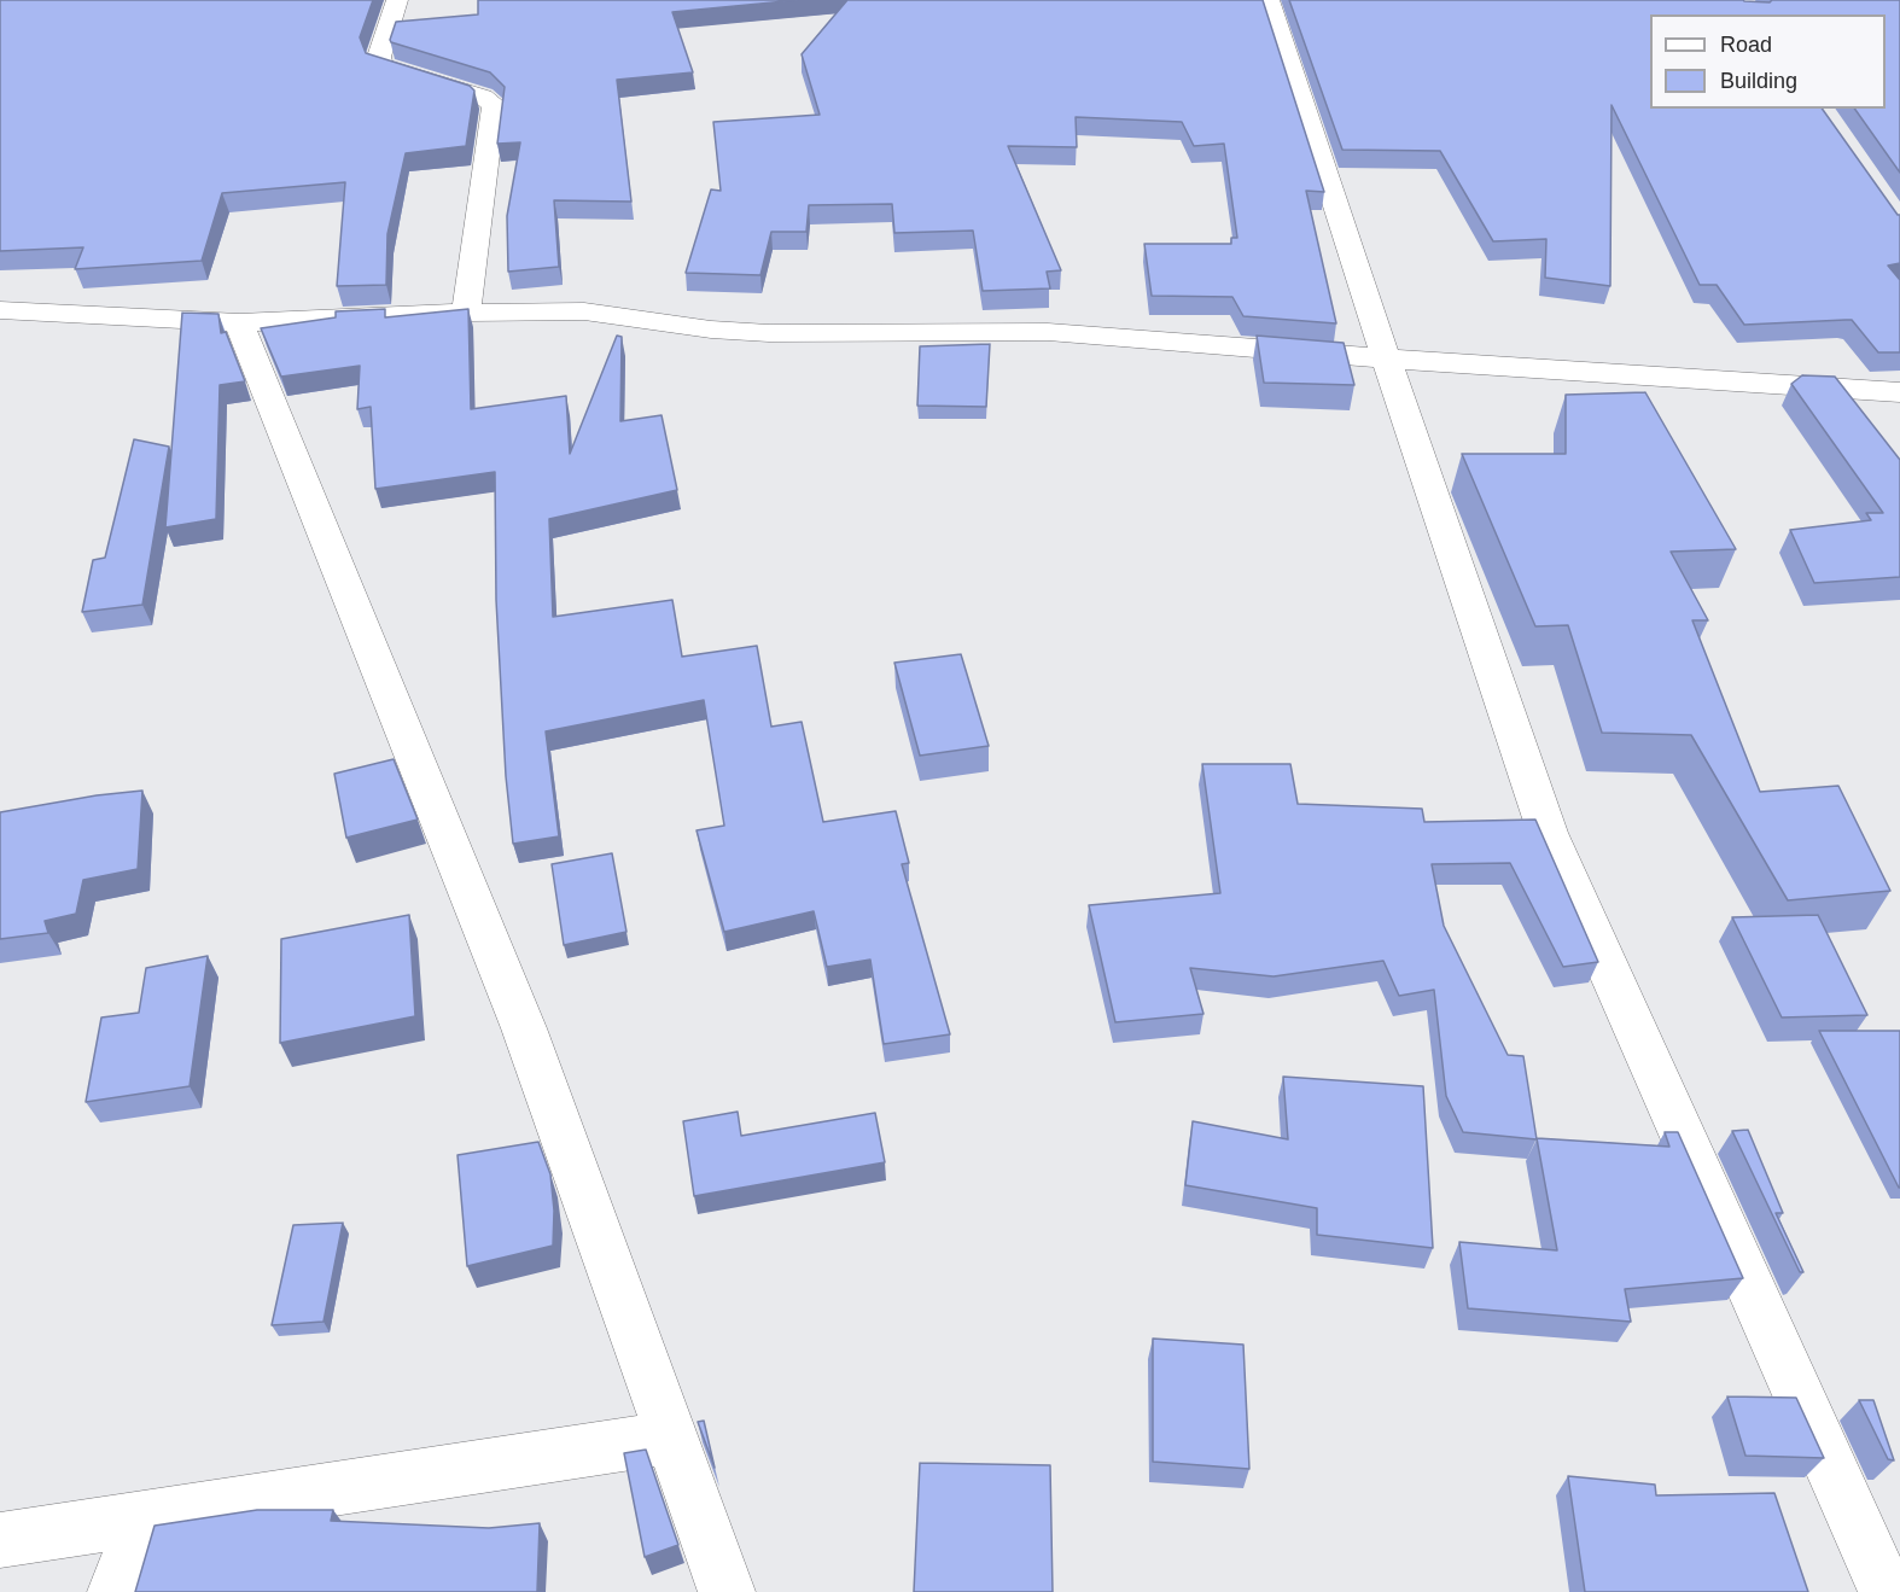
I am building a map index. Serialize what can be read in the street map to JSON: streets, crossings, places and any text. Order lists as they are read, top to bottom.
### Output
{
  "legend": ["Road", "Building"]
}
